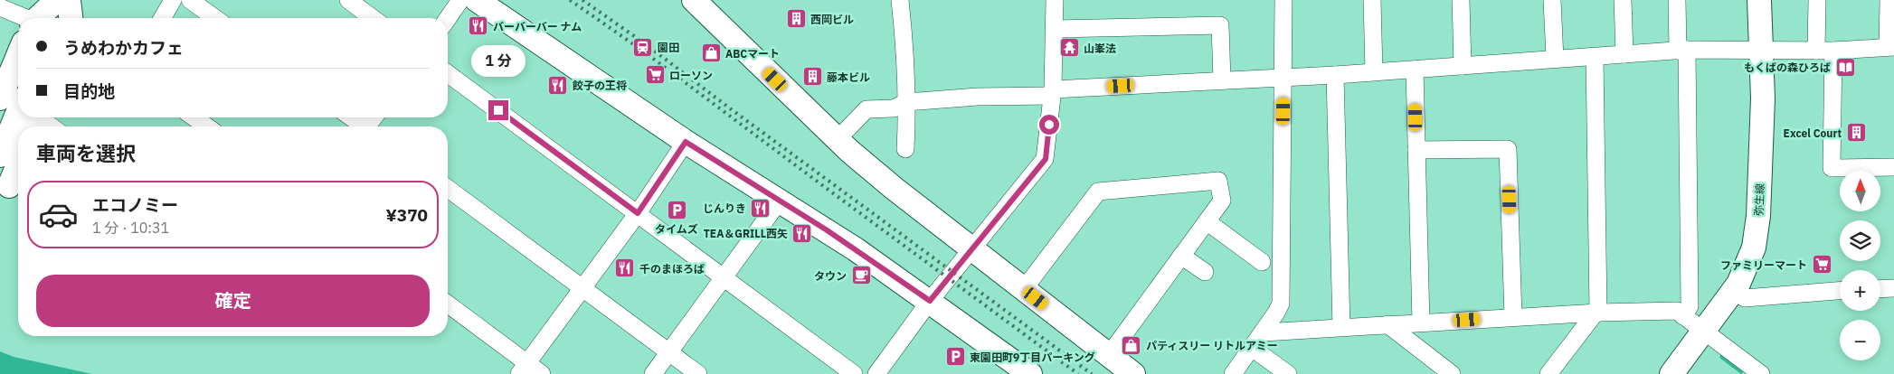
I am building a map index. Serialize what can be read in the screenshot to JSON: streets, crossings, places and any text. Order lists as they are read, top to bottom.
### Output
{
  "streets": {
    "street": ["弥生線"]
  },
  "places": {
    "building": ["西岡ビル", "藤本ビル", "Excel Court"],
    "restaurant": [
      "バーバーバー ナム",
      "餃子の王将",
      "じんりき",
      "TEA＆GRILL西矢",
      "千のまほろば"
    ],
    "station": ["園田"],
    "temple": ["山峯法"],
    "shop": ["ABCマート", "パティスリー リトルアミー"],
    "library": ["もくばの森ひろば"],
    "supermarket": ["ローソン", "ファミリーマート"],
    "parking": ["タイムズ", "東園田町9丁目パーキング"],
    "cafe": ["タウン"]
  },
  "north": "top",
  "page": {
    "banner": ["うめわかカフェ", "目的地"],
    "bubble": "1 分",
    "heading": "車両を選択",
    "map_buttons": ["+", "−"],
    "list": [
      {
        "name": "エコノミー",
        "note": "1 分 · 10:31",
        "value": "¥370"
      }
    ],
    "buttons": "確定"
  }
}
